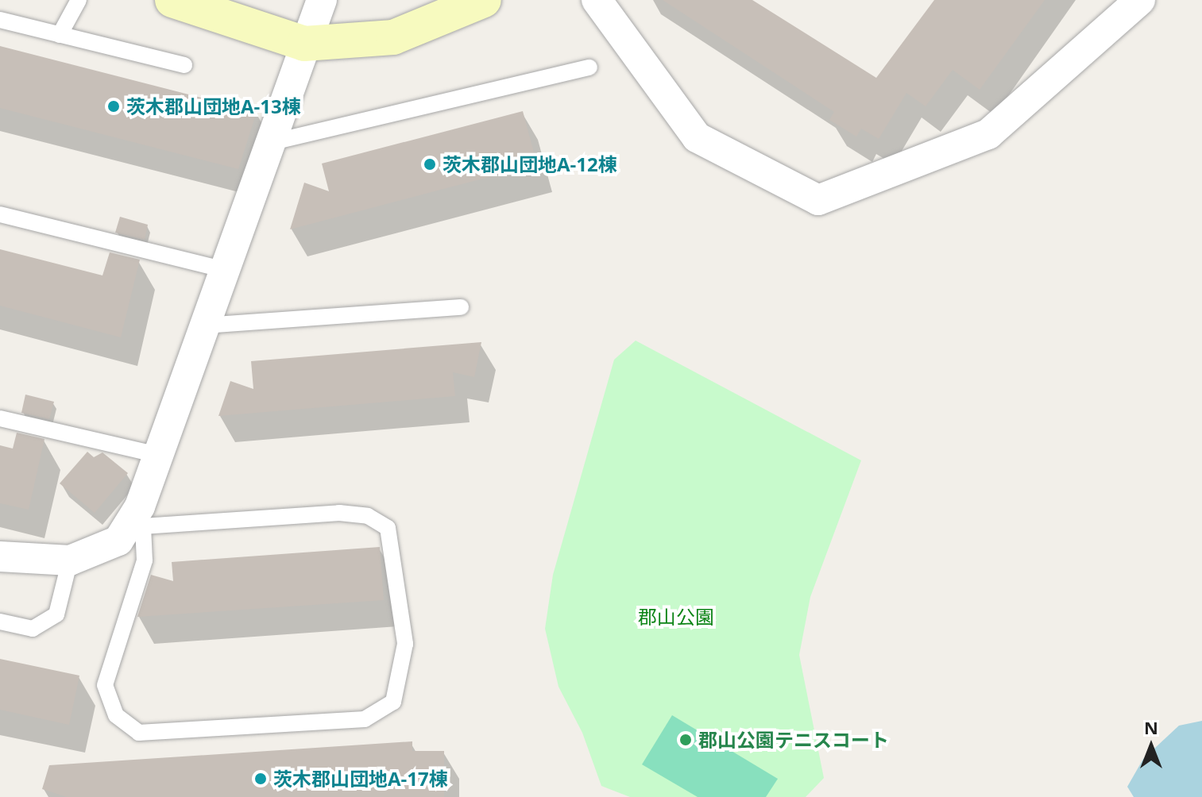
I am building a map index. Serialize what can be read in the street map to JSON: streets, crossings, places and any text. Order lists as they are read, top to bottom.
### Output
{
  "parks": ["郡山公園"],
  "places": [
    "茨木郡山団地A-13棟",
    "茨木郡山団地A-12棟",
    "郡山公園テニスコート",
    "茨木郡山団地A-17棟"
  ],
  "north": "top"
}
